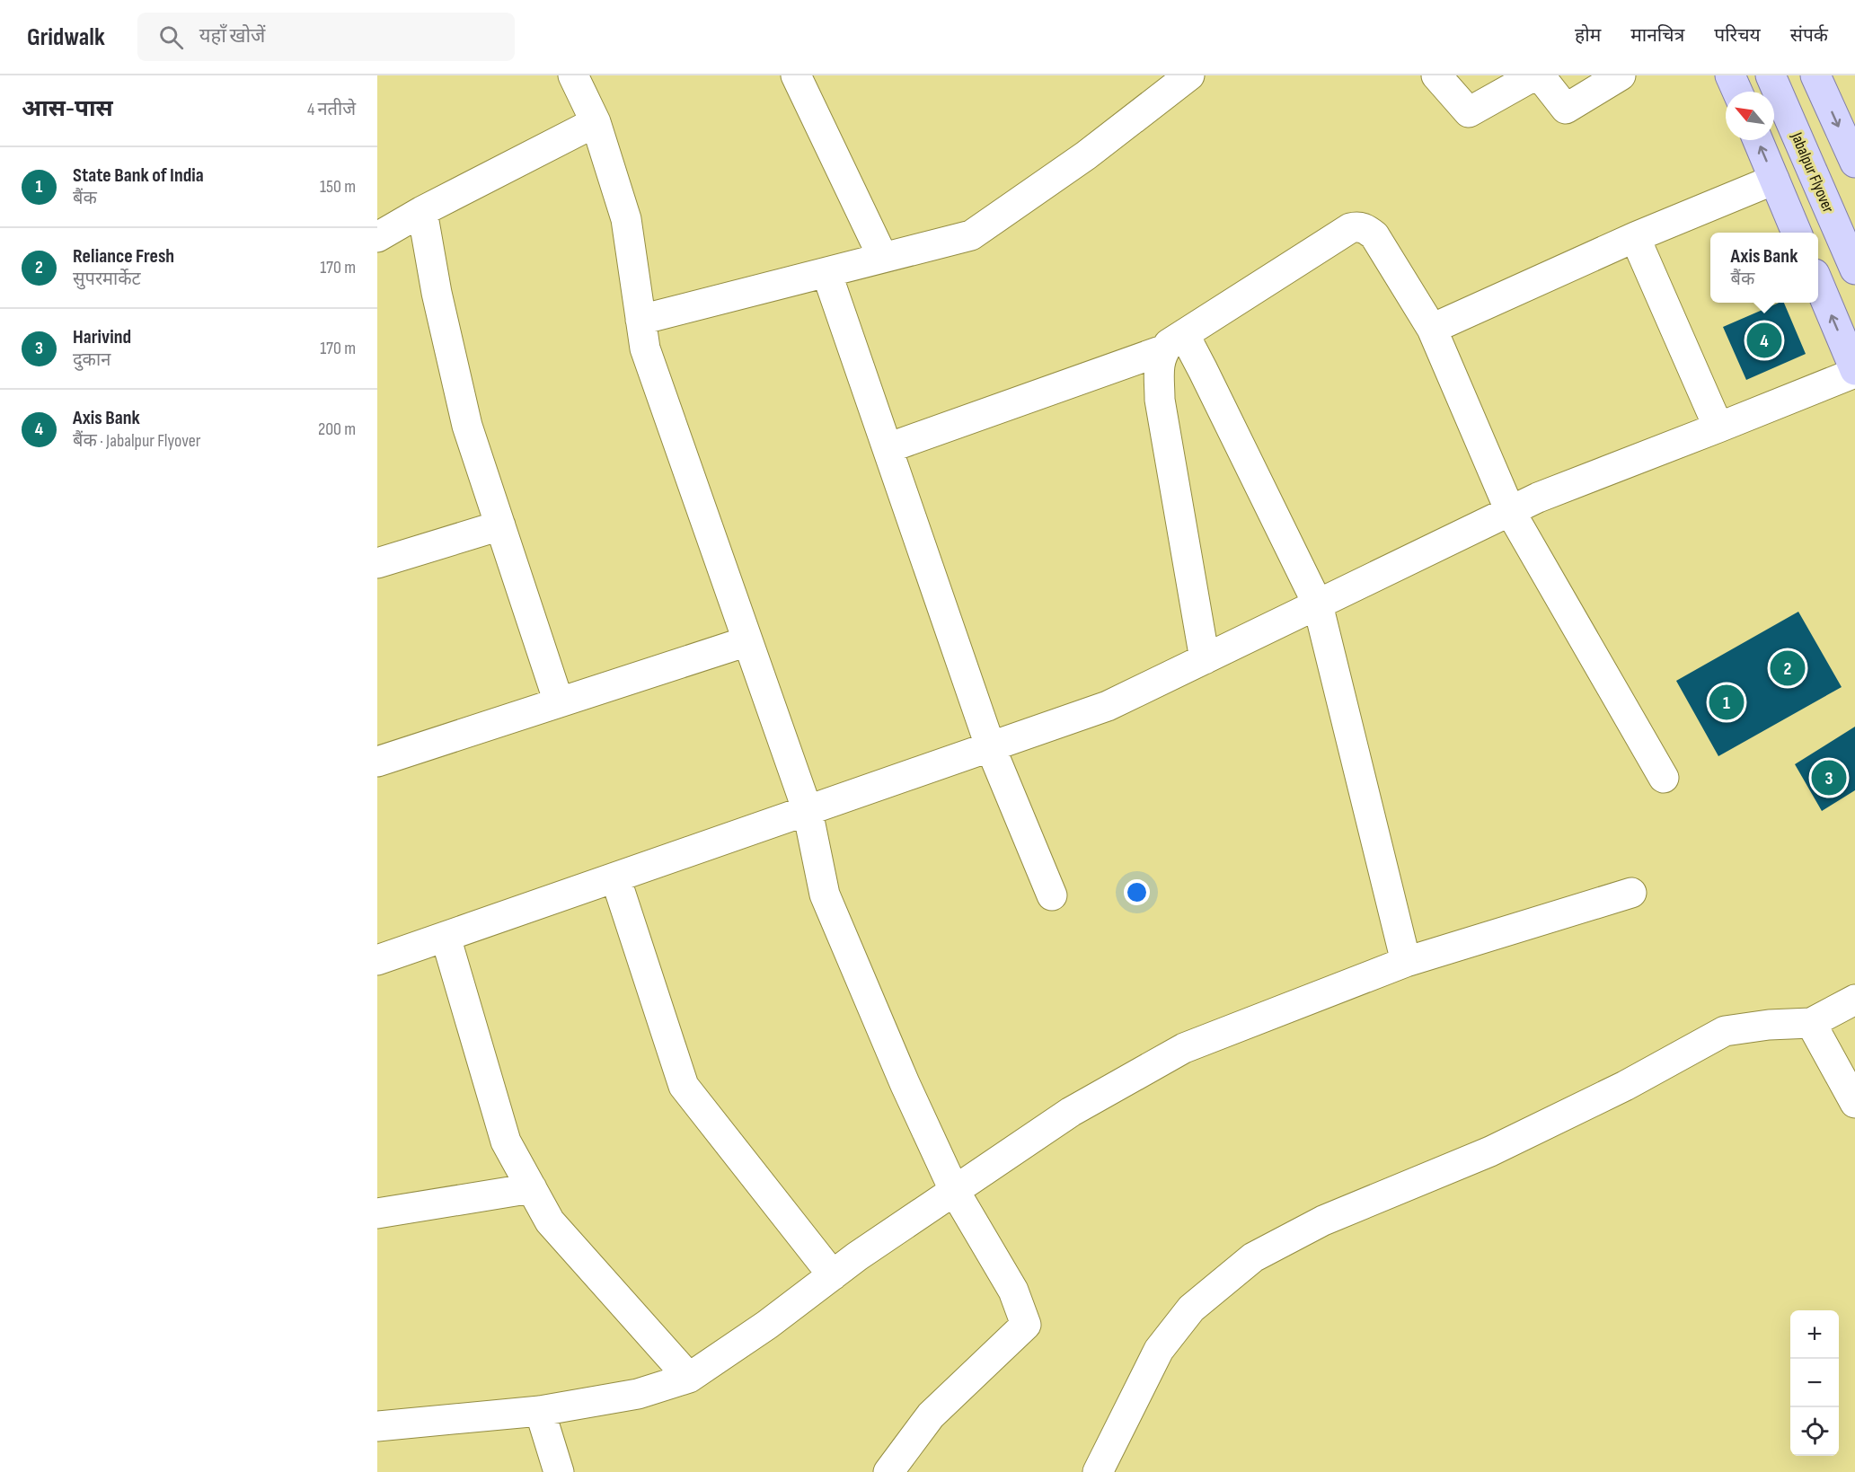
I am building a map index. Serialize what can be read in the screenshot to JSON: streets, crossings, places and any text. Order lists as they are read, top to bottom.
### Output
{
  "streets": {
    "main road": ["Jabalpur Flyover"]
  },
  "north": "top left",
  "page": {
    "header": "Gridwalk",
    "search": "यहाँ खोजें",
    "nav": [
      "होम",
      "मानचित्र",
      "परिचय",
      "संपर्क"
    ],
    "heading": ["आस-पास", "4 नतीजे"],
    "list": [
      {
        "mark": "1",
        "name": "State Bank of India",
        "note": "बैंक",
        "value": "150 m"
      },
      {
        "mark": "2",
        "name": "Reliance Fresh",
        "note": "सुपरमार्केट",
        "value": "170 m"
      },
      {
        "mark": "3",
        "name": "Harivind",
        "note": "दुकान",
        "value": "170 m"
      },
      {
        "mark": "4",
        "name": "Axis Bank",
        "note": "बैंक · Jabalpur Flyover",
        "value": "200 m"
      }
    ],
    "popup": ["Axis Bank", "बैंक"],
    "pins": [
      "4",
      "2",
      "1",
      "3"
    ],
    "map_buttons": ["+", "−"]
  }
}
